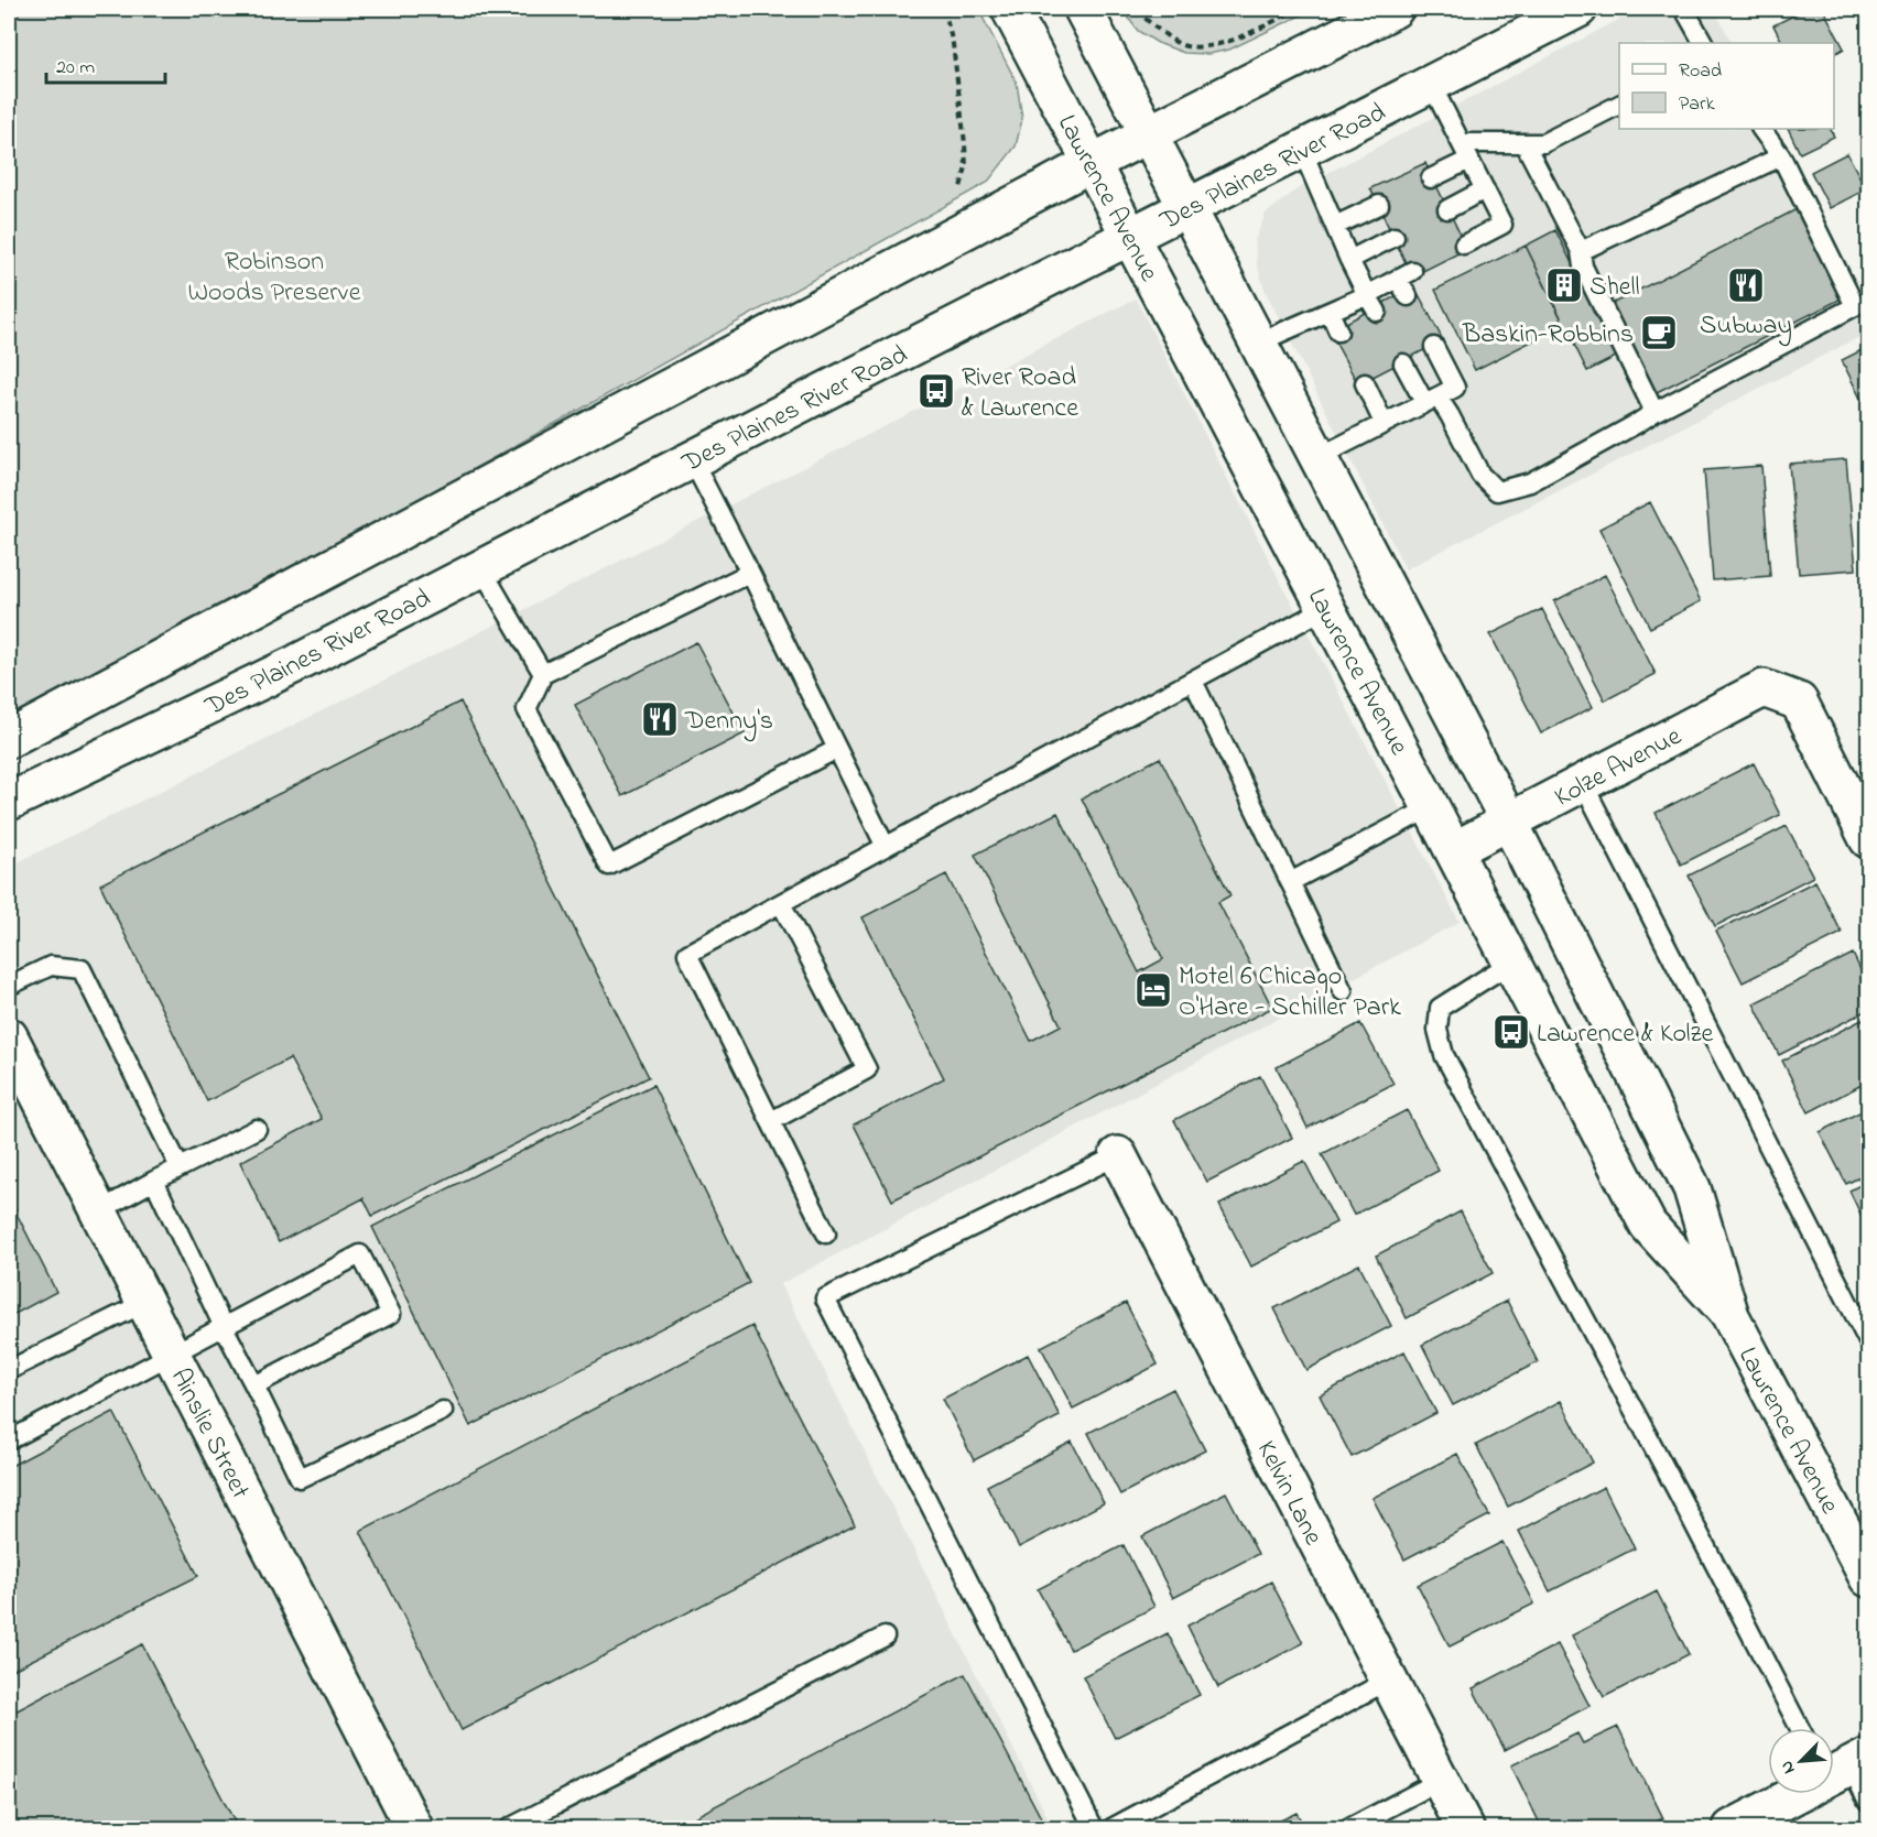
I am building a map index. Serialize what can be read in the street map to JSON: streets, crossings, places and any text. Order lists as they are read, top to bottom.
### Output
{
  "streets": {
    "main road": [
      "Des Plaines River Road",
      "Lawrence Avenue",
      "Kolze Avenue",
      "Ainslie Street",
      "Kelvin Lane"
    ]
  },
  "crossings": [
    ["Des Plaines River Road", "Lawrence Avenue"],
    ["Lawrence Avenue", "Kolze Avenue"]
  ],
  "parks": ["Robinson Woods Preserve"],
  "places": {
    "building": ["Shell"],
    "restaurant": ["Subway", "Denny's"],
    "cafe": ["Baskin-Robbins"],
    "bus stop": ["River Road & Lawrence", "Lawrence & Kolze"],
    "hotel": ["Motel 6 Chicago O'Hare - Schiller Park"]
  },
  "legend": ["Road", "Park"],
  "scale_bar": "20 m",
  "north": "bottom left"
}
